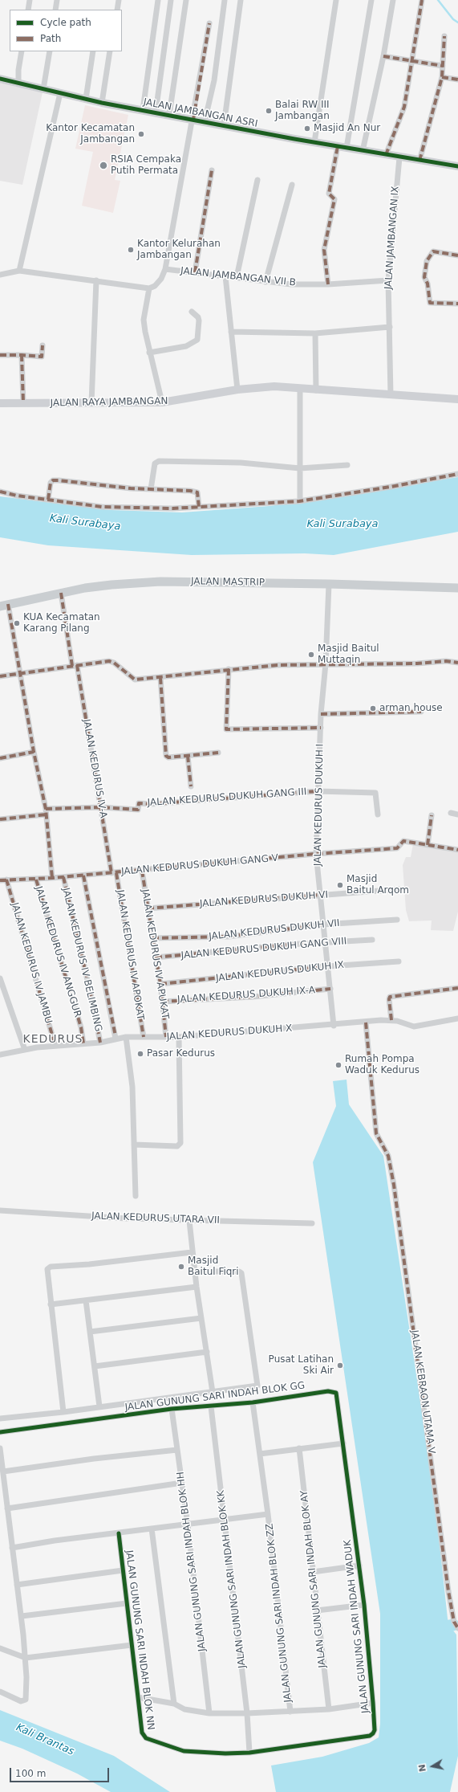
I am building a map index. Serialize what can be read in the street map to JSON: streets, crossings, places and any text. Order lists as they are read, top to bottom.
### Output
{
  "streets": {
    "main road": ["JALAN MASTRIP"],
    "street": [
      "JALAN JAMBANGAN ASRI",
      "JALAN JAMBANGAN IX",
      "JALAN JAMBANGAN VII B",
      "JALAN RAYA JAMBANGAN",
      "JALAN KEDURUS IV-A",
      "JALAN KEDURUS DUKUH GANG III",
      "JALAN KEDURUS DUKUH I",
      "JALAN KEDURUS DUKUH GANG V",
      "JALAN KEDURUS DUKUH VI",
      "JALAN KEDURUS DUKUH VII",
      "JALAN KEDURUS DUKUH GANG VIII",
      "JALAN KEDURUS IV ANGGUR",
      "JALAN KEDURUS IV APUKAT",
      "JALAN KEDURUS IV APOKAT",
      "JALAN KEDURUS IV BELIMBING",
      "JALAN KEDURUS IV JAMBU",
      "JALAN KEDURUS DUKUH IX",
      "JALAN KEDURUS DUKUH IX-A",
      "JALAN KEDURUS DUKUH X",
      "JALAN KEDURUS UTARA VII",
      "JALAN KEBRAON UTAMA V",
      "JALAN GUNUNG SARI INDAH BLOK GG",
      "JALAN GUNUNG SARI INDAH BLOK HH",
      "JALAN GUNUNG SARI INDAH BLOK KK",
      "JALAN GUNUNG SARI INDAH BLOK AY",
      "JALAN GUNUNG SARI INDAH BLOK ZZ",
      "JALAN GUNUNG SARI INDAH WADUK",
      "JALAN GUNUNG SARI INDAH BLOK NN"
    ]
  },
  "crossings": [
    ["JALAN JAMBANGAN ASRI", "JALAN JAMBANGAN IX"],
    ["JALAN JAMBANGAN IX", "JALAN JAMBANGAN VII B"],
    ["JALAN JAMBANGAN IX", "JALAN RAYA JAMBANGAN"],
    ["JALAN MASTRIP", "JALAN KEDURUS IV-A"],
    ["JALAN MASTRIP", "JALAN KEDURUS DUKUH I"],
    ["JALAN KEDURUS IV-A", "JALAN KEDURUS DUKUH GANG III"],
    ["JALAN KEDURUS IV-A", "JALAN KEDURUS DUKUH GANG V"],
    ["JALAN KEDURUS IV-A", "JALAN KEDURUS IV APOKAT"],
    ["JALAN KEDURUS DUKUH GANG III", "JALAN KEDURUS DUKUH I"],
    ["JALAN KEDURUS DUKUH I", "JALAN KEDURUS DUKUH GANG V"],
    ["JALAN KEDURUS DUKUH I", "JALAN KEDURUS DUKUH VI"],
    ["JALAN KEDURUS DUKUH I", "JALAN KEDURUS DUKUH VII"],
    ["JALAN KEDURUS DUKUH I", "JALAN KEDURUS DUKUH GANG VIII"],
    ["JALAN KEDURUS DUKUH I", "JALAN KEDURUS DUKUH IX"],
    ["JALAN KEDURUS DUKUH I", "JALAN KEDURUS DUKUH IX-A"],
    ["JALAN KEDURUS DUKUH I", "JALAN KEDURUS DUKUH X"],
    ["JALAN KEDURUS DUKUH GANG V", "JALAN KEDURUS IV ANGGUR"],
    ["JALAN KEDURUS DUKUH GANG V", "JALAN KEDURUS IV APUKAT"],
    ["JALAN KEDURUS DUKUH GANG V", "JALAN KEDURUS IV APOKAT"],
    ["JALAN KEDURUS DUKUH GANG V", "JALAN KEDURUS IV BELIMBING"],
    ["JALAN KEDURUS DUKUH GANG V", "JALAN KEDURUS IV JAMBU"],
    ["JALAN KEDURUS DUKUH VI", "JALAN KEDURUS IV APUKAT"],
    ["JALAN KEDURUS DUKUH VII", "JALAN KEDURUS IV APUKAT"],
    ["JALAN KEDURUS DUKUH GANG VIII", "JALAN KEDURUS IV APUKAT"],
    ["JALAN KEDURUS IV ANGGUR", "JALAN KEDURUS DUKUH X"],
    ["JALAN KEDURUS IV APUKAT", "JALAN KEDURUS DUKUH IX"],
    ["JALAN KEDURUS IV APUKAT", "JALAN KEDURUS DUKUH IX-A"],
    ["JALAN KEDURUS IV APUKAT", "JALAN KEDURUS DUKUH X"],
    ["JALAN KEDURUS IV APOKAT", "JALAN KEDURUS DUKUH X"],
    ["JALAN KEDURUS IV BELIMBING", "JALAN KEDURUS DUKUH X"],
    ["JALAN KEDURUS IV JAMBU", "JALAN KEDURUS DUKUH X"],
    ["JALAN KEDURUS DUKUH X", "JALAN KEBRAON UTAMA V"],
    ["JALAN GUNUNG SARI INDAH BLOK GG", "JALAN GUNUNG SARI INDAH BLOK HH"],
    ["JALAN GUNUNG SARI INDAH BLOK GG", "JALAN GUNUNG SARI INDAH BLOK KK"],
    ["JALAN GUNUNG SARI INDAH BLOK GG", "JALAN GUNUNG SARI INDAH BLOK ZZ"],
    ["JALAN GUNUNG SARI INDAH BLOK GG", "JALAN GUNUNG SARI INDAH WADUK"],
    ["JALAN GUNUNG SARI INDAH BLOK KK", "JALAN GUNUNG SARI INDAH WADUK"],
    ["JALAN GUNUNG SARI INDAH BLOK KK", "JALAN GUNUNG SARI INDAH BLOK NN"],
    ["JALAN GUNUNG SARI INDAH WADUK", "JALAN GUNUNG SARI INDAH BLOK NN"]
  ],
  "districts": ["KEDURUS"],
  "water": ["Kali Surabaya", "Kali Brantas"],
  "places": [
    "Balai RW III Jambangan",
    "Masjid An Nur",
    "Kantor Kecamatan Jambangan",
    "RSIA Cempaka Putih Permata",
    "Kantor Kelurahan Jambangan",
    "KUA Kecamatan Karang Pilang",
    "Masjid Baitul Muttaqin",
    "arman house",
    "Masjid Baitul Arqom",
    "Pasar Kedurus",
    "Rumah Pompa Waduk Kedurus",
    "Masjid Baitul Fiqri",
    "Pusat Latihan Ski Air"
  ],
  "legend": ["Cycle path", "Path"],
  "scale_bar": "100 m",
  "north": "left"
}
